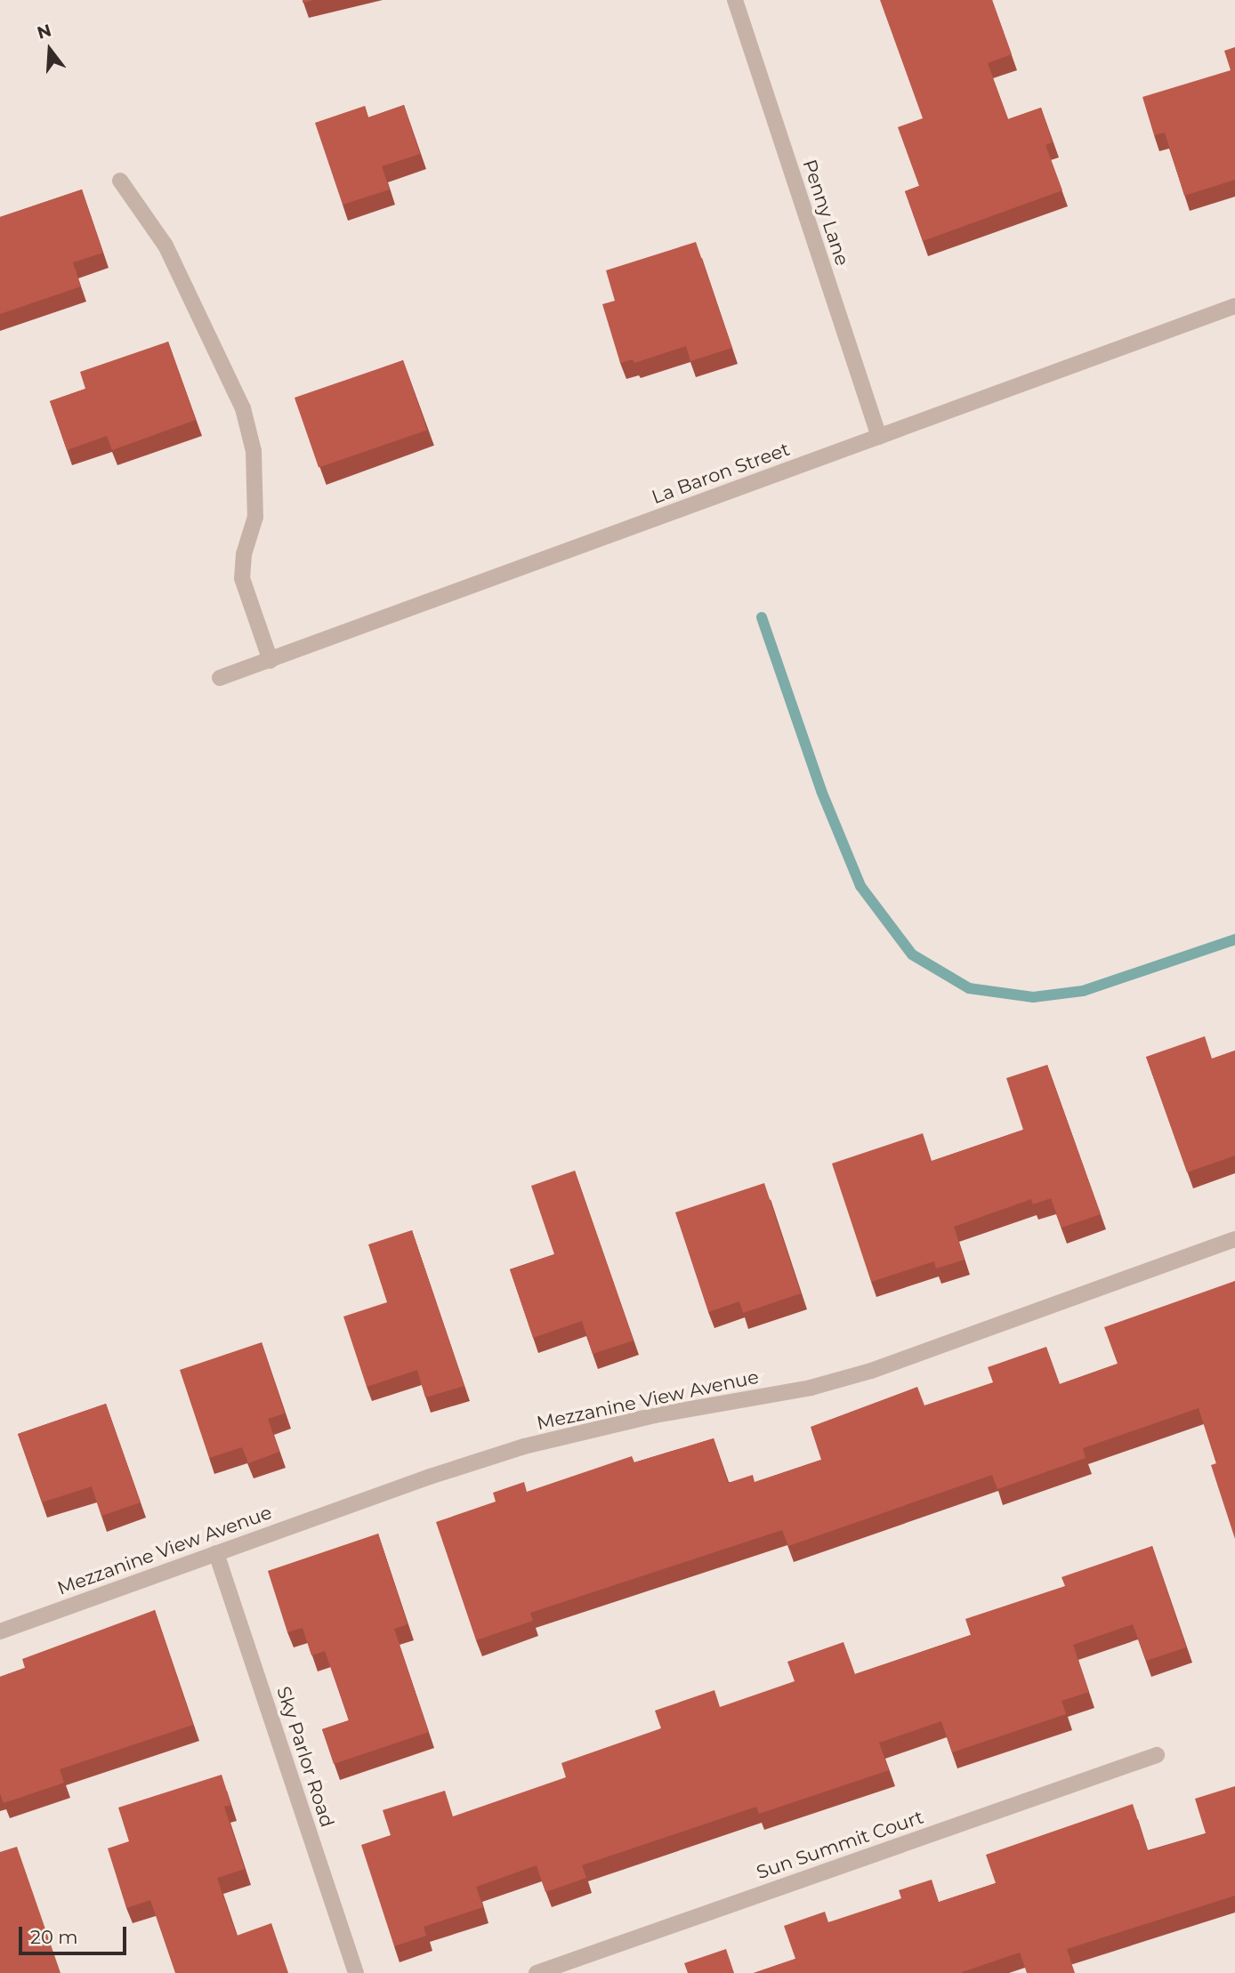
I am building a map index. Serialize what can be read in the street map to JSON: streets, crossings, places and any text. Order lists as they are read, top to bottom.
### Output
{
  "streets": {
    "street": [
      "Penny Lane",
      "La Baron Street",
      "Mezzanine View Avenue",
      "Sky Parlor Road",
      "Sun Summit Court"
    ]
  },
  "crossings": [
    ["Penny Lane", "La Baron Street"],
    ["Mezzanine View Avenue", "Sky Parlor Road"]
  ],
  "scale_bar": "20 m",
  "north": "top"
}
